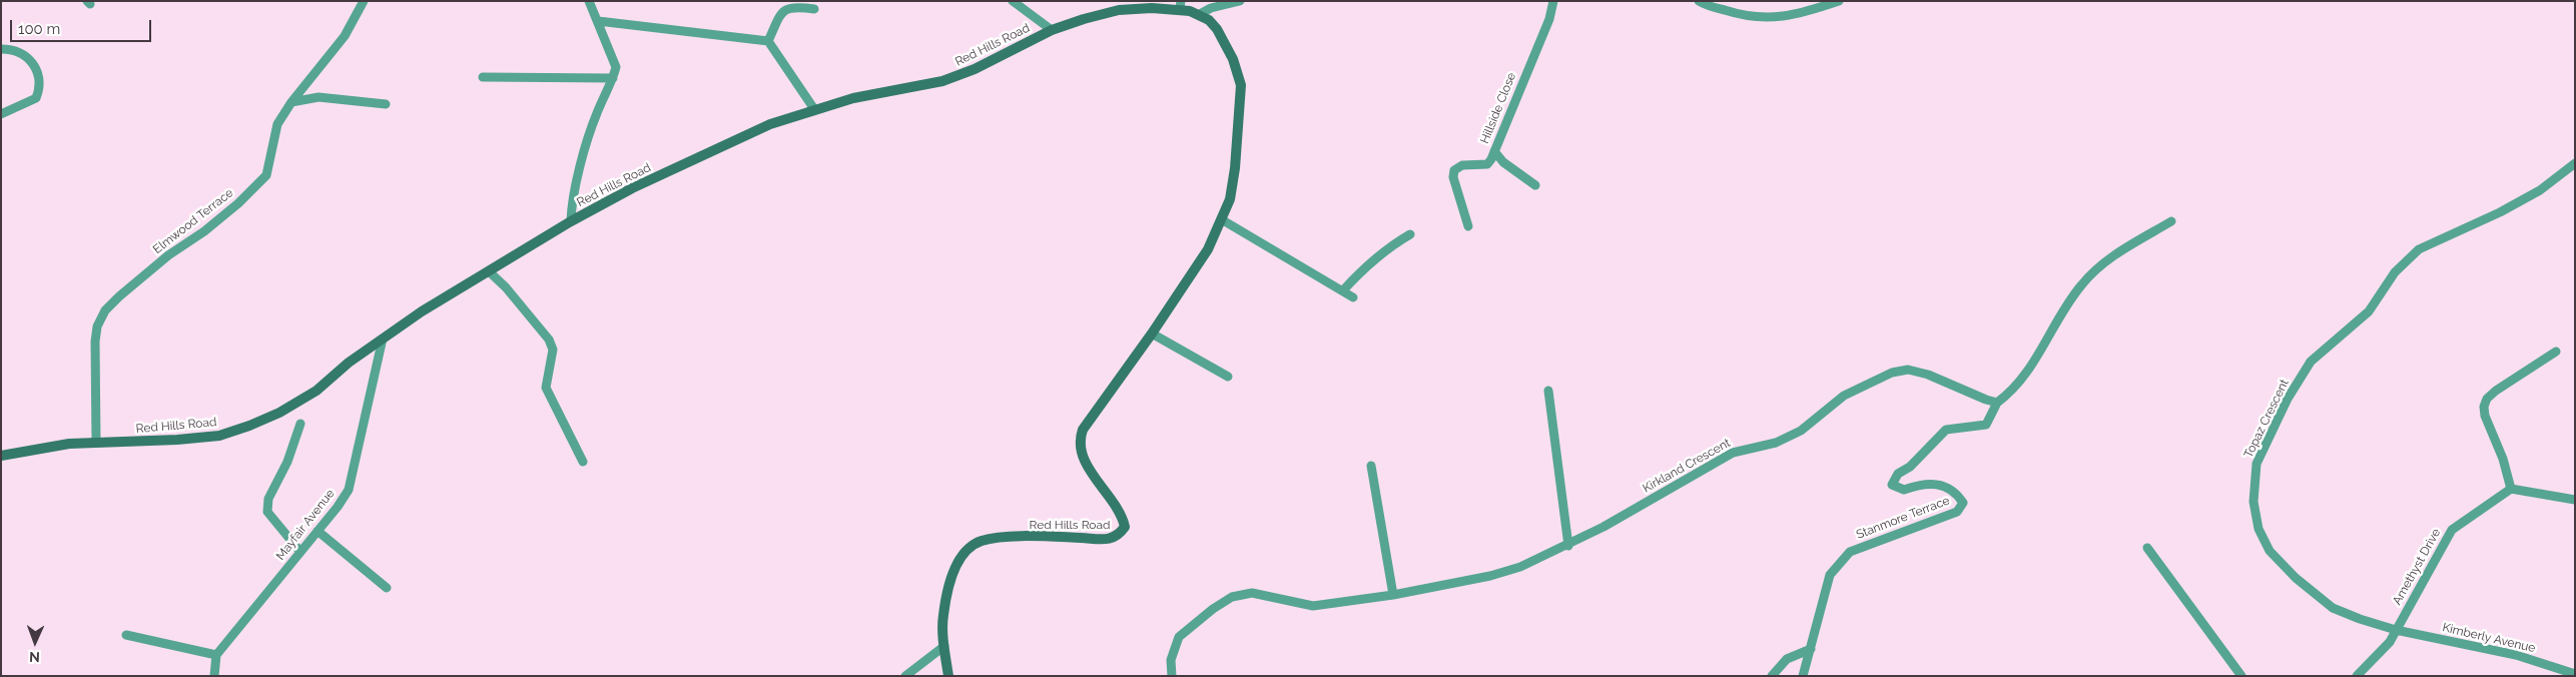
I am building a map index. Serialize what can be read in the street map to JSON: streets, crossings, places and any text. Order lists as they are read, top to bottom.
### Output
{
  "streets": {
    "main road": ["Red Hills Road"],
    "street": [
      "Hillside Close",
      "Elmwood Terrace",
      "Topaz Crescent",
      "Kirkland Crescent",
      "Stanmore Terrace",
      "Mayfair Avenue",
      "Amethyst Drive",
      "Kimberly Avenue"
    ]
  },
  "crossings": [
    ["Red Hills Road", "Elmwood Terrace"],
    ["Red Hills Road", "Mayfair Avenue"],
    ["Topaz Crescent", "Amethyst Drive"],
    ["Topaz Crescent", "Kimberly Avenue"],
    ["Kirkland Crescent", "Stanmore Terrace"],
    ["Amethyst Drive", "Kimberly Avenue"]
  ],
  "scale_bar": "100 m",
  "north": "bottom"
}
